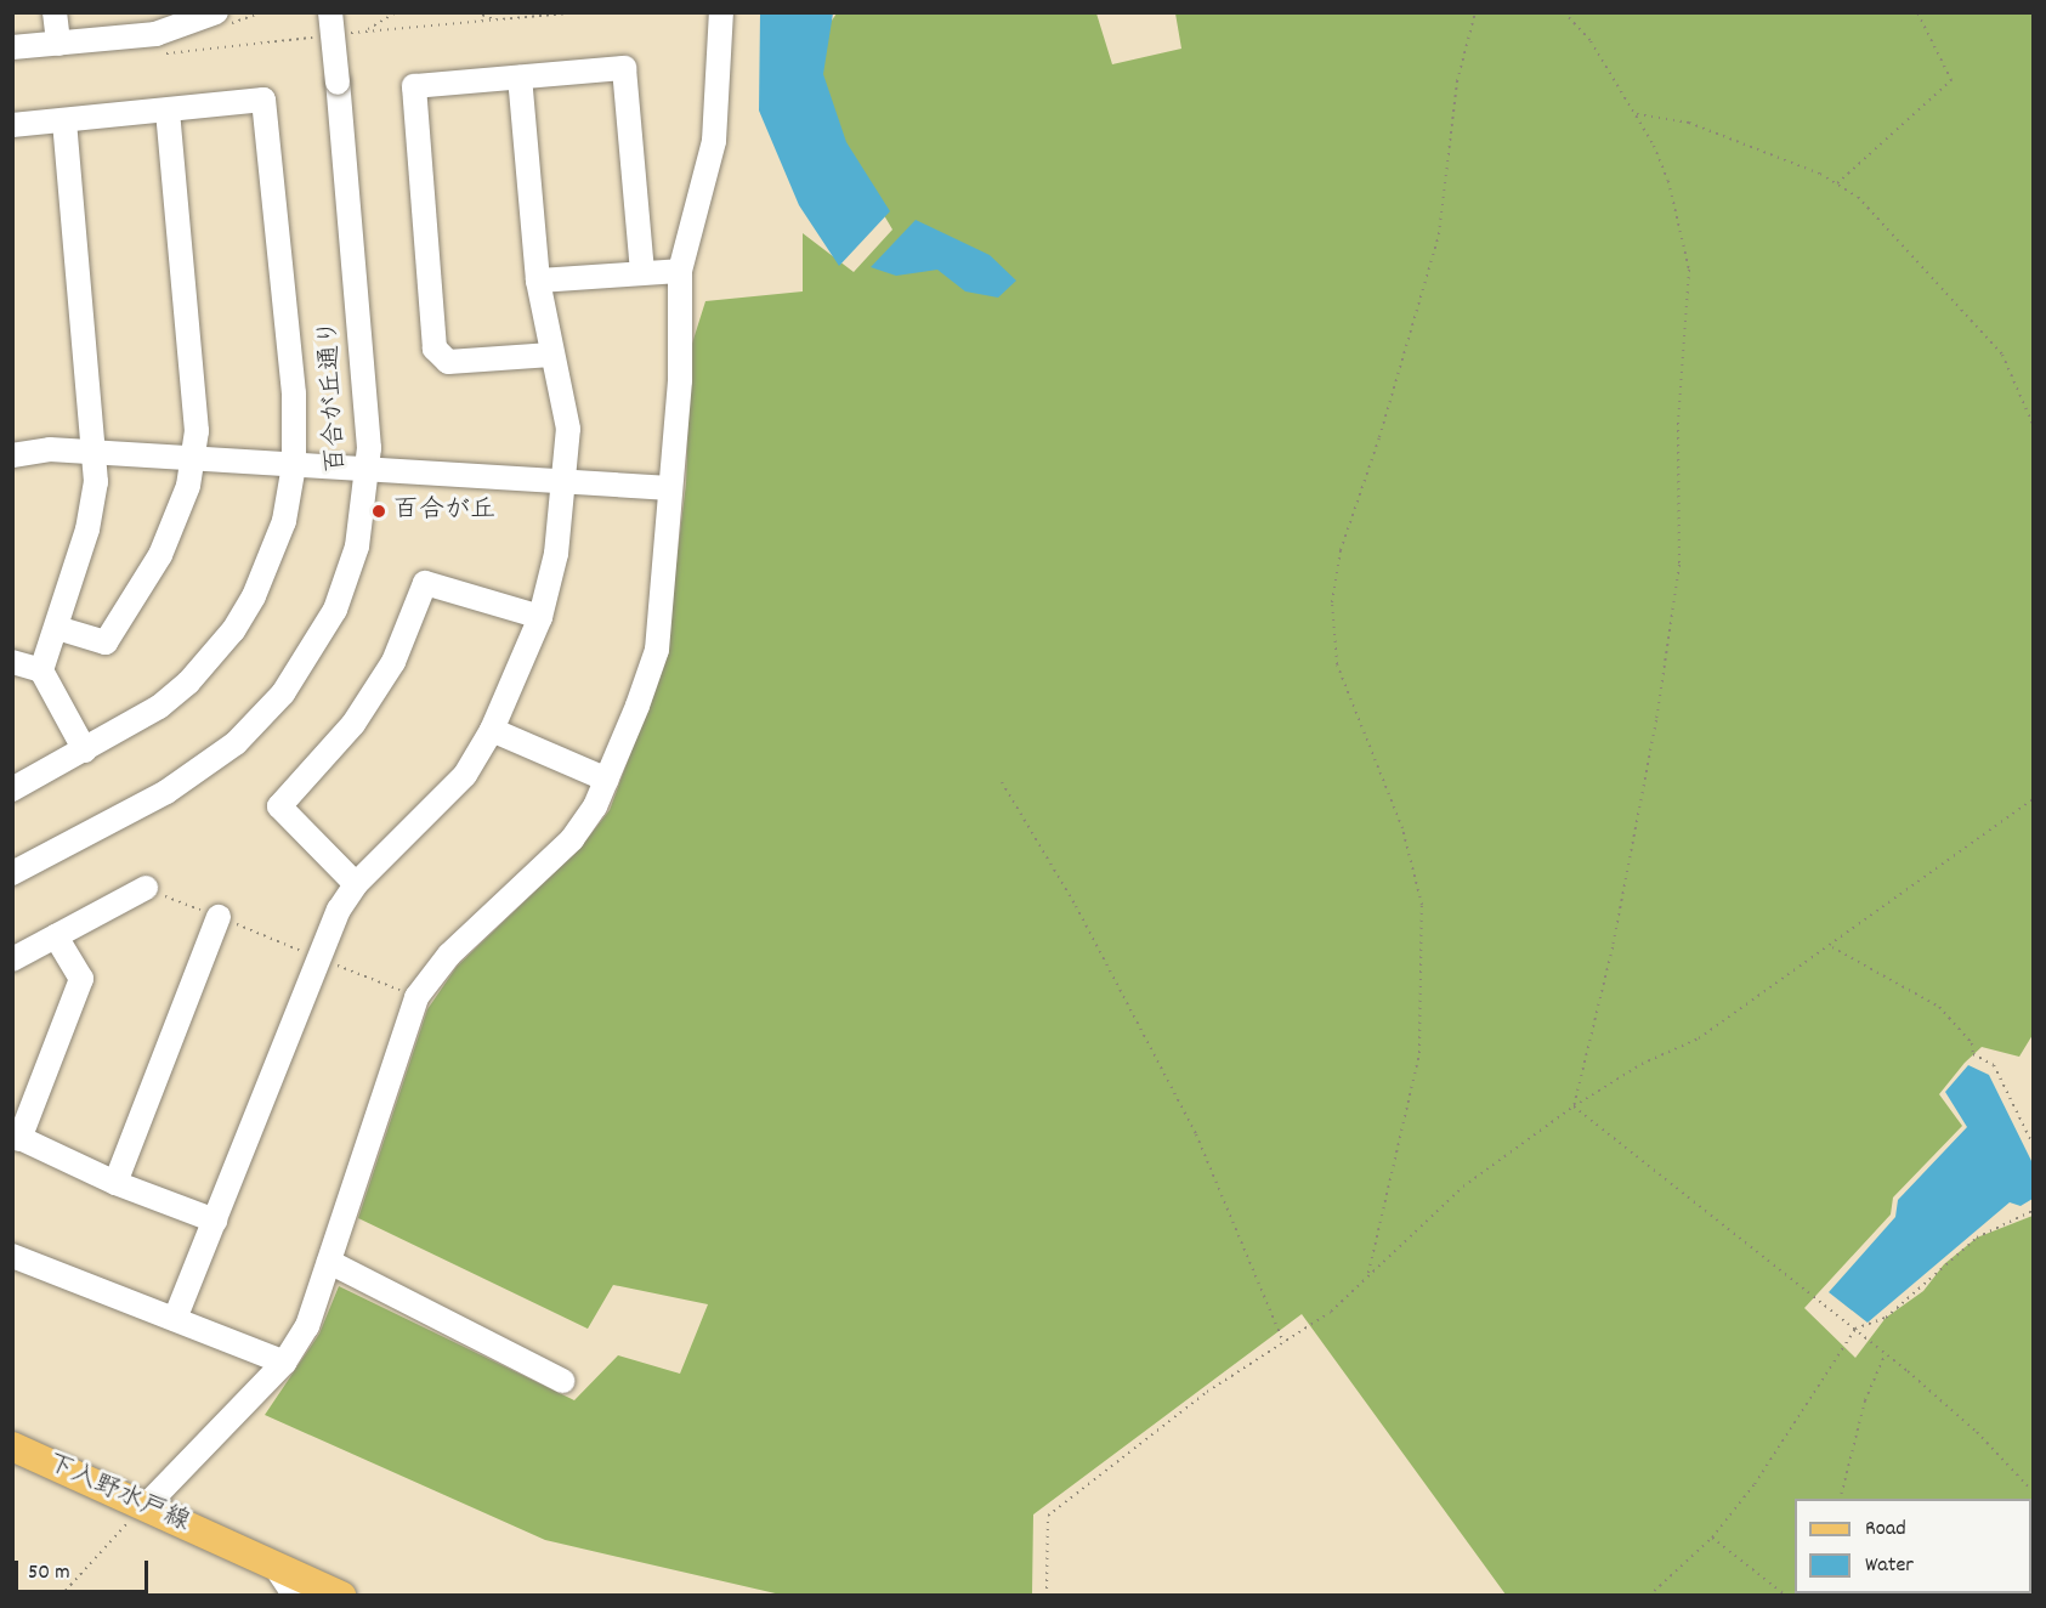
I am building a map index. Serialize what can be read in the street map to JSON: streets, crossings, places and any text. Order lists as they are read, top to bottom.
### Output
{
  "streets": {
    "main road": ["下入野水戸線"],
    "street": ["百合が丘通り"]
  },
  "places": ["百合が丘"],
  "legend": ["Road", "Water"],
  "scale_bar": "50 m"
}
